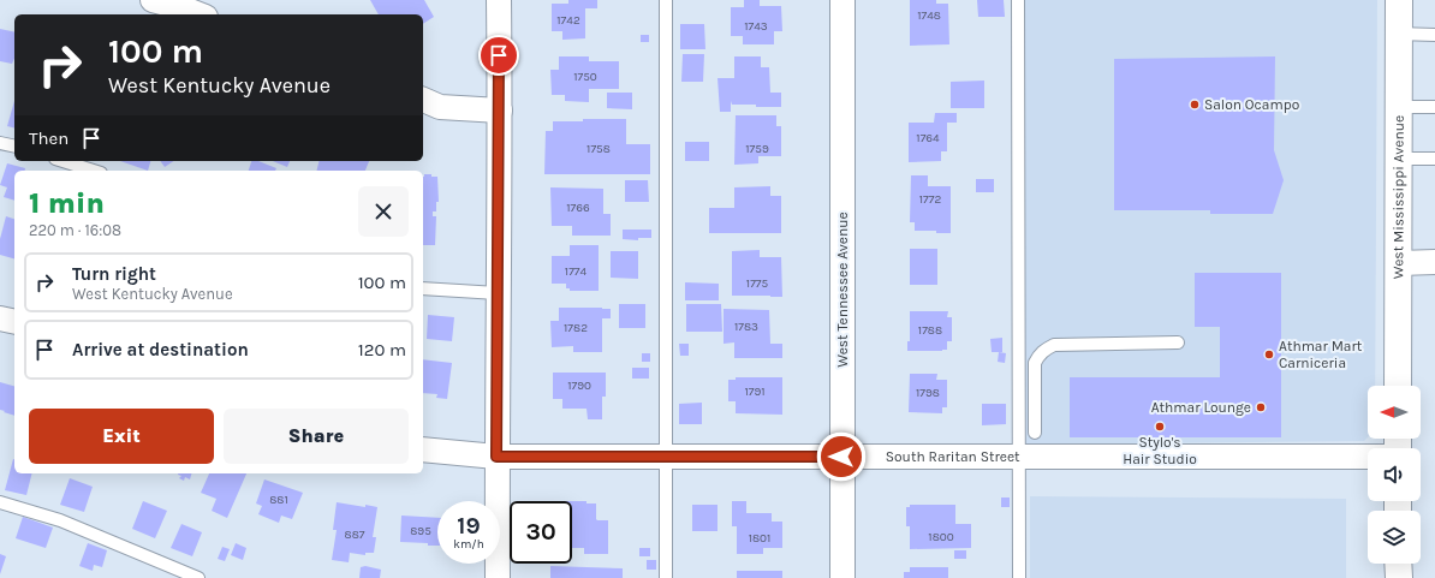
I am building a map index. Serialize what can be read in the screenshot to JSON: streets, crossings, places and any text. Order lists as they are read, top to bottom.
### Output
{
  "streets": {
    "main road": ["West Mississippi Avenue"],
    "street": ["West Tennessee Avenue", "South Raritan Street"]
  },
  "crossings": [
    ["West Tennessee Avenue", "South Raritan Street"]
  ],
  "places": [
    "Salon Ocampo",
    "Athmar Mart Carniceria",
    "Athmar Lounge",
    "Stylo's Hair Studio"
  ],
  "house_numbers": [
    "1748",
    "1742",
    "1743",
    "1750",
    "1764",
    "1758",
    "1759",
    "1772",
    "1766",
    "1774",
    "1775",
    "1783",
    "1782",
    "1788",
    "1790",
    "1791",
    "1798",
    "881",
    "895",
    "887",
    "1800",
    "1801"
  ],
  "north": "left",
  "page": {
    "turn": ["100 m", "West Kentucky Avenue"],
    "then": "Then",
    "heading": ["1 min", "220 m · 16:08"],
    "list": [
      {
        "name": "Turn right",
        "note": "West Kentucky Avenue",
        "value": "100 m"
      },
      {
        "name": "Arrive at destination",
        "value": "120 m"
      }
    ],
    "buttons": ["Exit", "Share"],
    "speed": "19 km/h",
    "limit": "30"
  }
}
